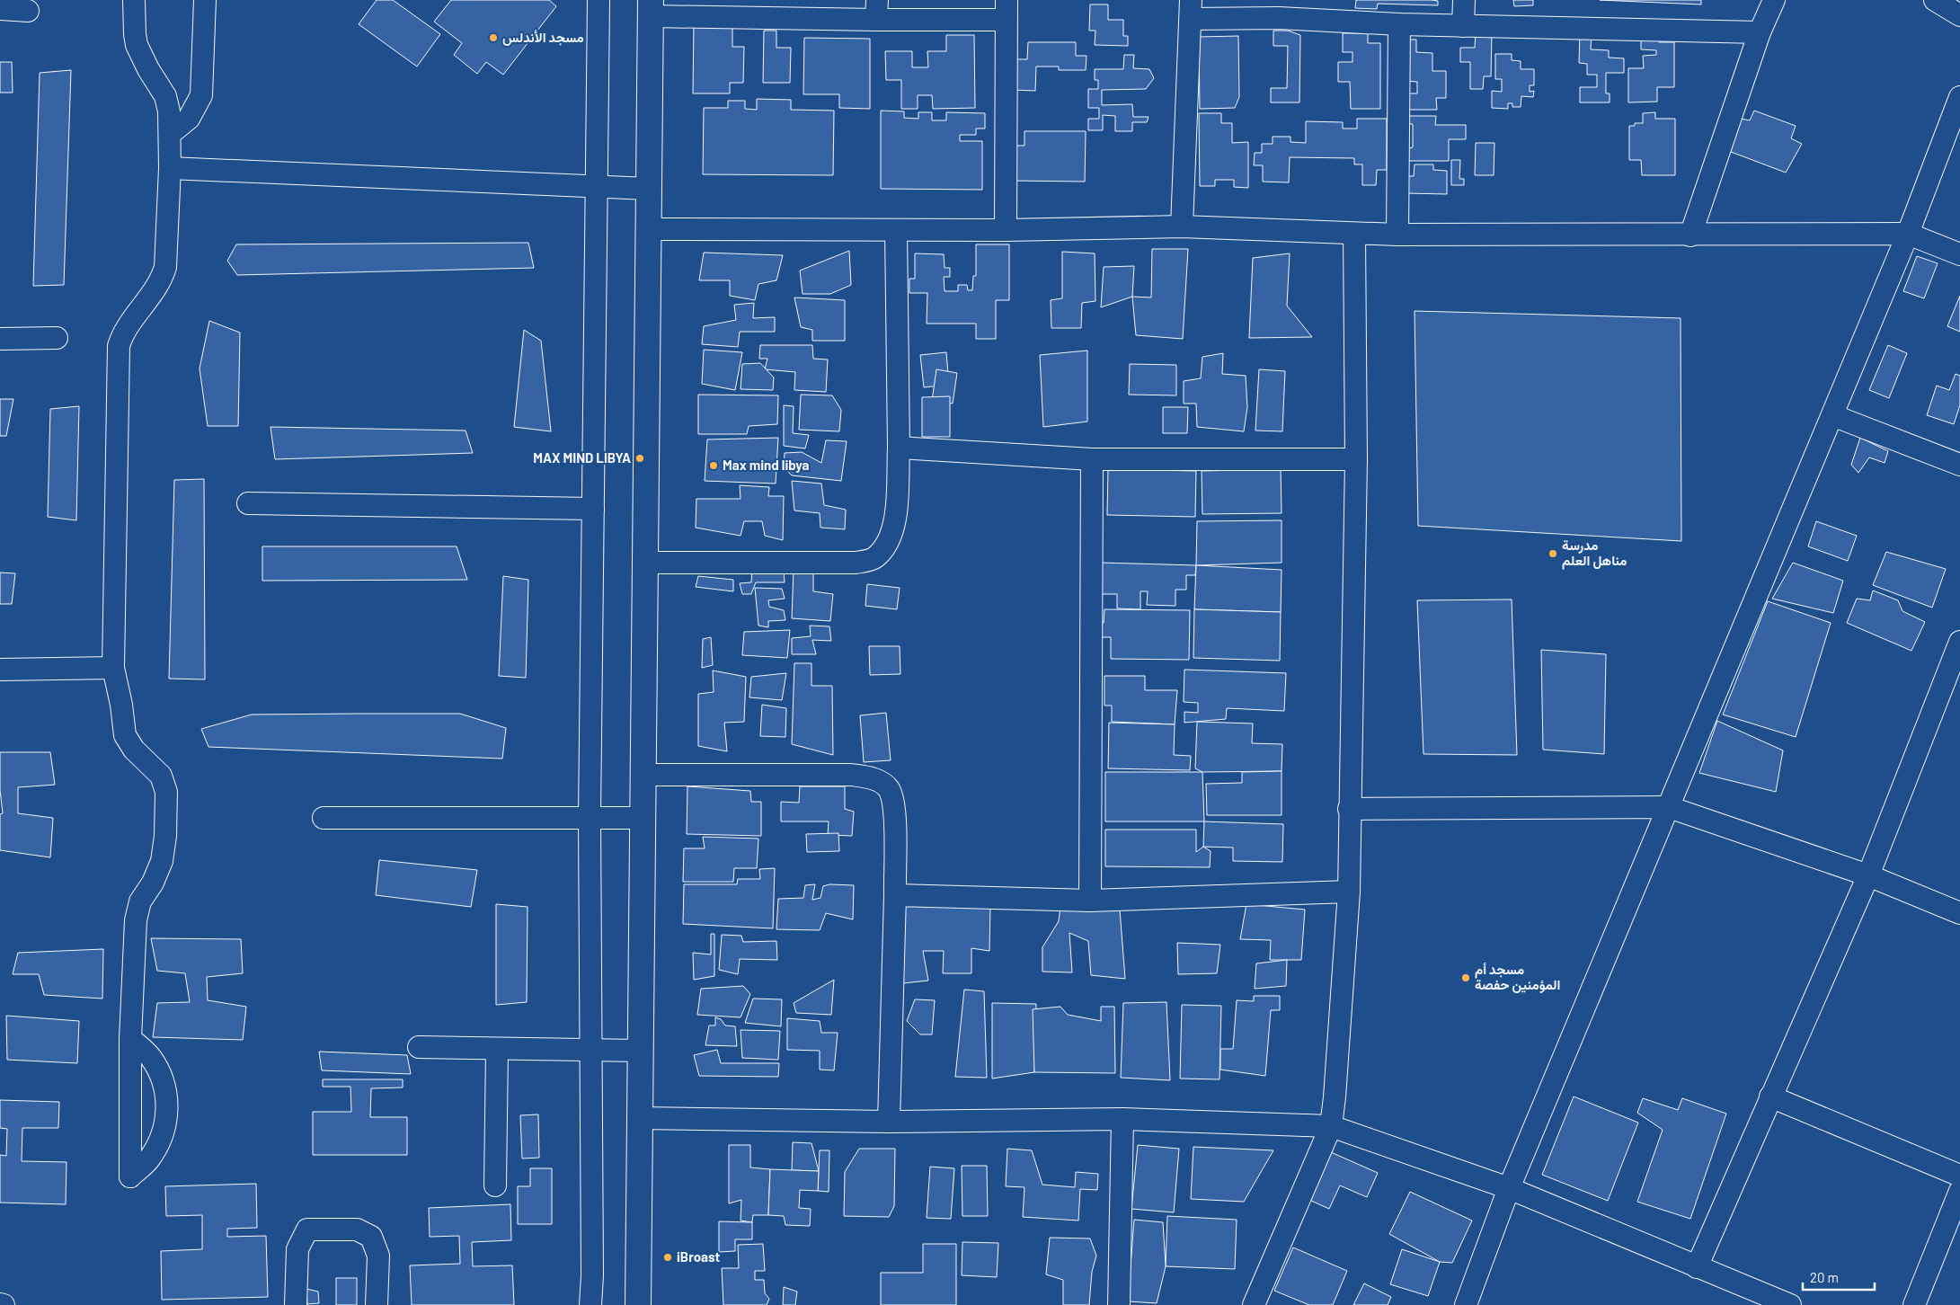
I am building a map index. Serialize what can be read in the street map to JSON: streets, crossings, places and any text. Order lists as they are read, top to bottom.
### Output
{
  "places": [
    "مسجد الأندلس",
    "MAX MIND LIBYA",
    "Max mind libya",
    "مدرسة مناهل العلم",
    "مسجد أم المؤمنين حفصة",
    "iBroast"
  ],
  "scale_bar": "20 m"
}
